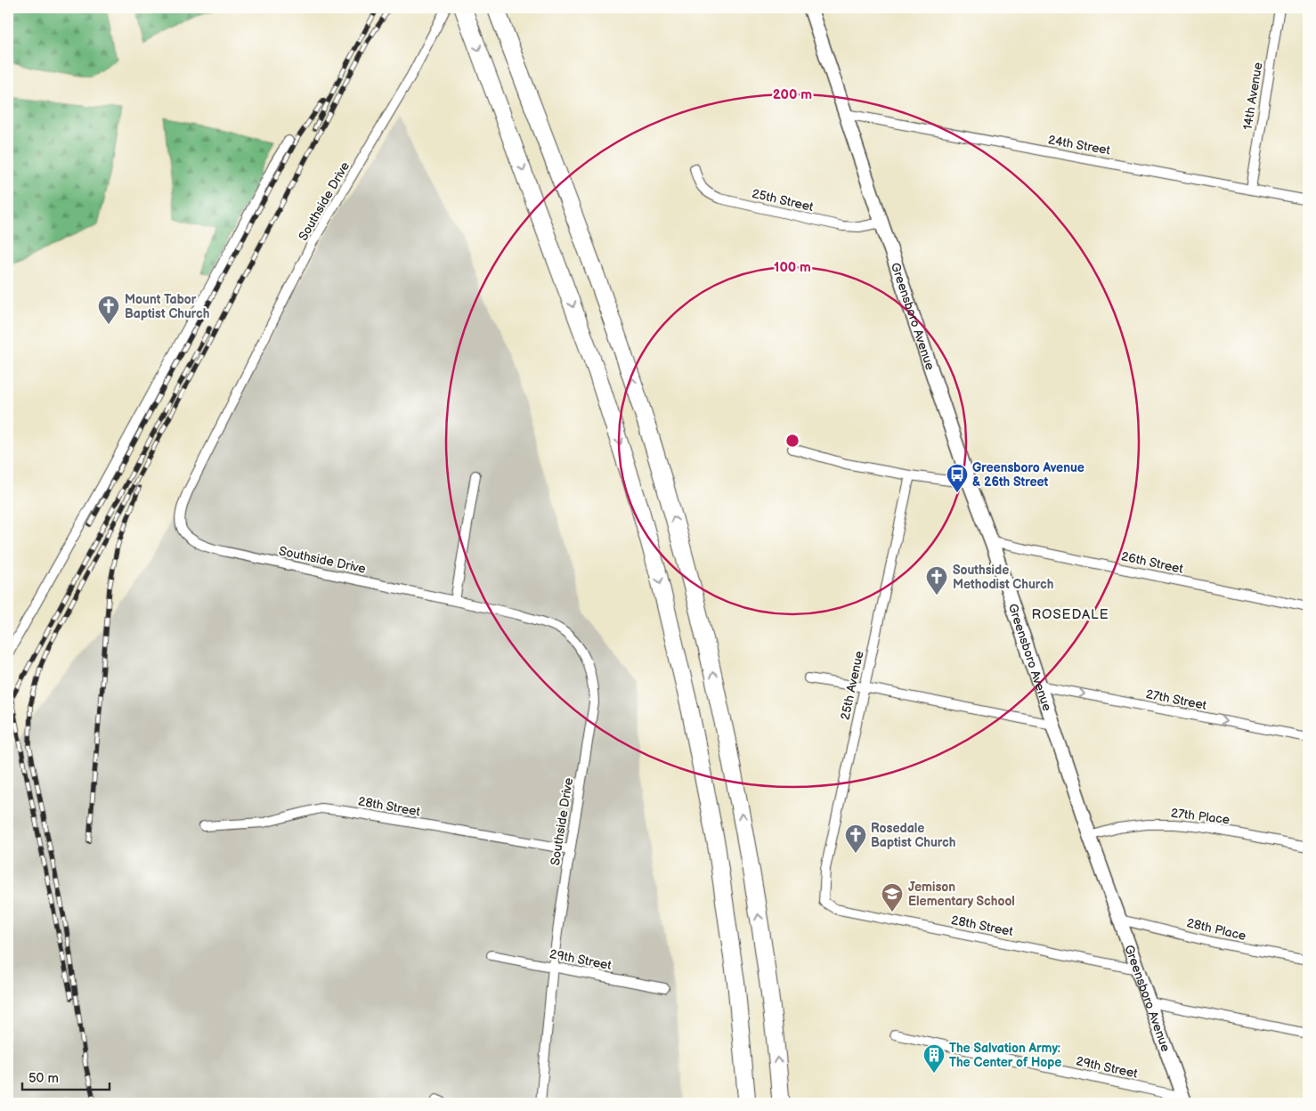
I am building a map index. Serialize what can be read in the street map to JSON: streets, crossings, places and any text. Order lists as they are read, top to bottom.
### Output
{
  "streets": {
    "main road": ["Greensboro Avenue"],
    "street": [
      "14th Avenue",
      "24th Street",
      "25th Street",
      "Southside Drive",
      "26th Street",
      "25th Avenue",
      "27th Street",
      "28th Street",
      "27th Place",
      "28th Place",
      "29th Street"
    ]
  },
  "crossings": [
    ["14th Avenue", "24th Street"],
    ["24th Street", "Greensboro Avenue"],
    ["25th Street", "Greensboro Avenue"],
    ["Southside Drive", "28th Street"],
    ["Southside Drive", "29th Street"],
    ["Greensboro Avenue", "26th Street"],
    ["Greensboro Avenue", "27th Street"],
    ["Greensboro Avenue", "28th Street"],
    ["Greensboro Avenue", "27th Place"],
    ["Greensboro Avenue", "28th Place"],
    ["Greensboro Avenue", "29th Street"],
    ["25th Avenue", "28th Street"]
  ],
  "one_way": ["27th Street"],
  "districts": ["ROSEDALE"],
  "places": {
    "church": ["Mount Tabor Baptist Church", "Southside Methodist Church", "Rosedale Baptist Church"],
    "bus stop": ["Greensboro Avenue & 26th Street"],
    "school or university": ["Jemison Elementary School"],
    "building": ["The Salvation Army: The Center of Hope"]
  },
  "scale_bar": "50 m",
  "rings": ["200 m", "100 m"]
}
